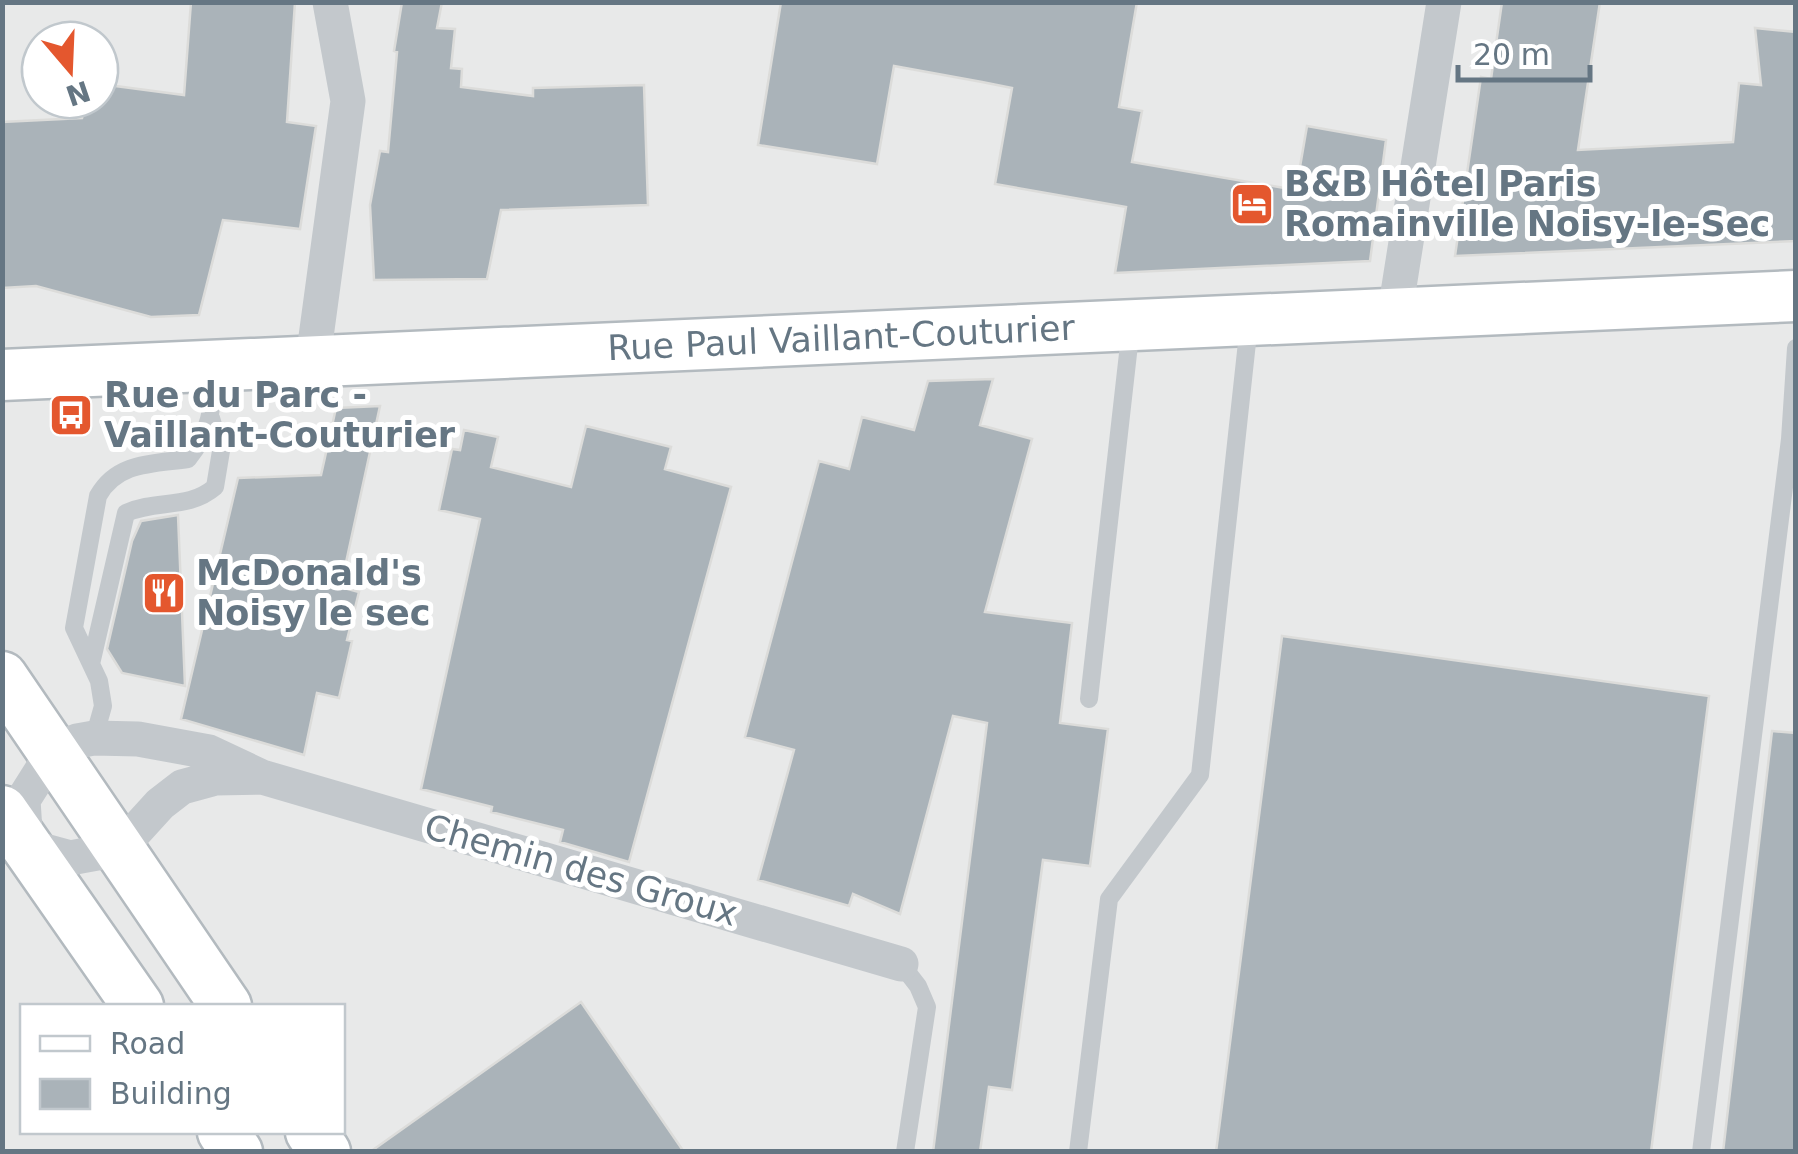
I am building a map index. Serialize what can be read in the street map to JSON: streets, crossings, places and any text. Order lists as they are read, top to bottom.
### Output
{
  "streets": {
    "main road": ["Rue Paul Vaillant-Couturier"],
    "street": ["Chemin des Groux"]
  },
  "places": {
    "hotel": ["B&B Hôtel Paris Romainville Noisy-le-Sec"],
    "bus stop": ["Rue du Parc - Vaillant-Couturier"],
    "restaurant": ["McDonald's Noisy le sec"]
  },
  "legend": ["Road", "Building"],
  "scale_bar": "20 m",
  "north": "bottom"
}
